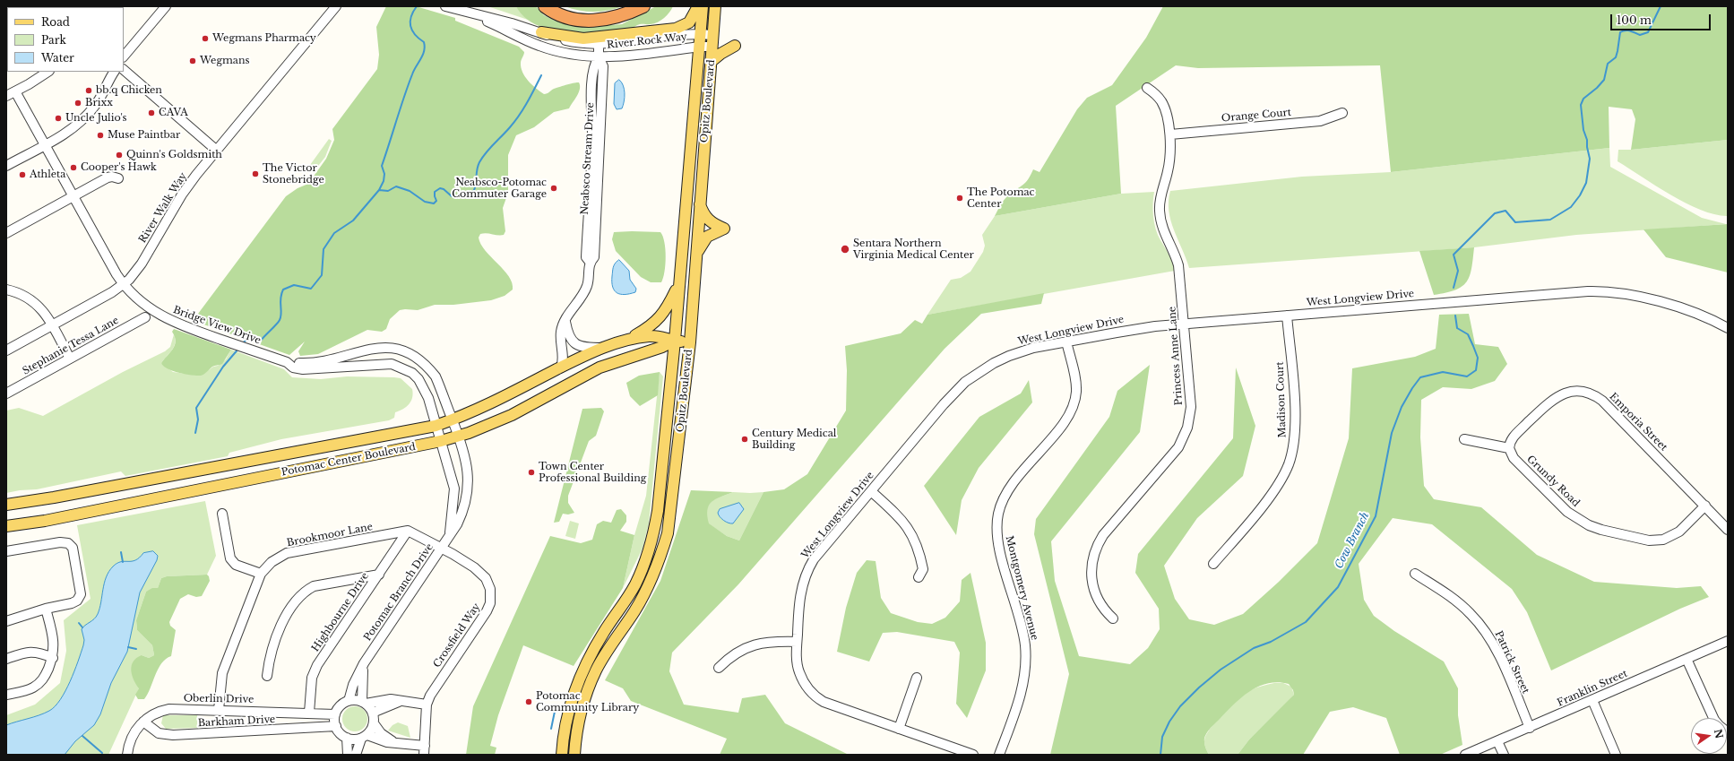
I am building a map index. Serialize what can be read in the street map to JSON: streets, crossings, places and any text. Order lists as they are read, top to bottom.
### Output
{
  "streets": {
    "main road": ["Opitz Boulevard", "Potomac Center Boulevard"],
    "street": [
      "River Rock Way",
      "Orange Court",
      "Neabsco Stream Drive",
      "River Walk Way",
      "West Longview Drive",
      "Bridge View Drive",
      "Stephanie Tessa Lane",
      "Princess Anne Lane",
      "Madison Court",
      "Emporia Street",
      "Grundy Road",
      "Brookmoor Lane",
      "Montgomery Avenue",
      "Potomac Branch Drive",
      "Highbourne Drive",
      "Crossfield Way",
      "Patrick Street",
      "Franklin Street",
      "Oberlin Drive",
      "Barkham Drive"
    ]
  },
  "crossings": [
    ["River Rock Way", "Opitz Boulevard"],
    ["River Rock Way", "Neabsco Stream Drive"],
    ["Opitz Boulevard", "Potomac Center Boulevard"],
    ["Orange Court", "Princess Anne Lane"],
    ["Neabsco Stream Drive", "Potomac Center Boulevard"],
    ["River Walk Way", "Bridge View Drive"],
    ["West Longview Drive", "Princess Anne Lane"],
    ["West Longview Drive", "Madison Court"],
    ["West Longview Drive", "Montgomery Avenue"],
    ["Bridge View Drive", "Potomac Center Boulevard"],
    ["Bridge View Drive", "Potomac Branch Drive"],
    ["Emporia Street", "Grundy Road"],
    ["Potomac Center Boulevard", "Potomac Branch Drive"],
    ["Brookmoor Lane", "Highbourne Drive"],
    ["Brookmoor Lane", "Oberlin Drive"],
    ["Potomac Branch Drive", "Crossfield Way"],
    ["Potomac Branch Drive", "Oberlin Drive"],
    ["Potomac Branch Drive", "Barkham Drive"],
    ["Highbourne Drive", "Oberlin Drive"],
    ["Patrick Street", "Franklin Street"],
    ["Oberlin Drive", "Barkham Drive"]
  ],
  "water": ["Cow Branch"],
  "places": [
    "Wegmans Pharmacy",
    "Wegmans",
    "bb.q Chicken",
    "Brixx",
    "CAVA",
    "Uncle Julio's",
    "Muse Paintbar",
    "Quinn's Goldsmith",
    "Cooper's Hawk",
    "The Victor Stonebridge",
    "Athleta",
    "Neabsco-Potomac Commuter Garage",
    "The Potomac Center",
    "Sentara Northern Virginia Medical Center",
    "Century Medical Building",
    "Town Center Professional Building",
    "Potomac Community Library"
  ],
  "legend": ["Road", "Park", "Water"],
  "scale_bar": "100 m",
  "north": "right"
}
